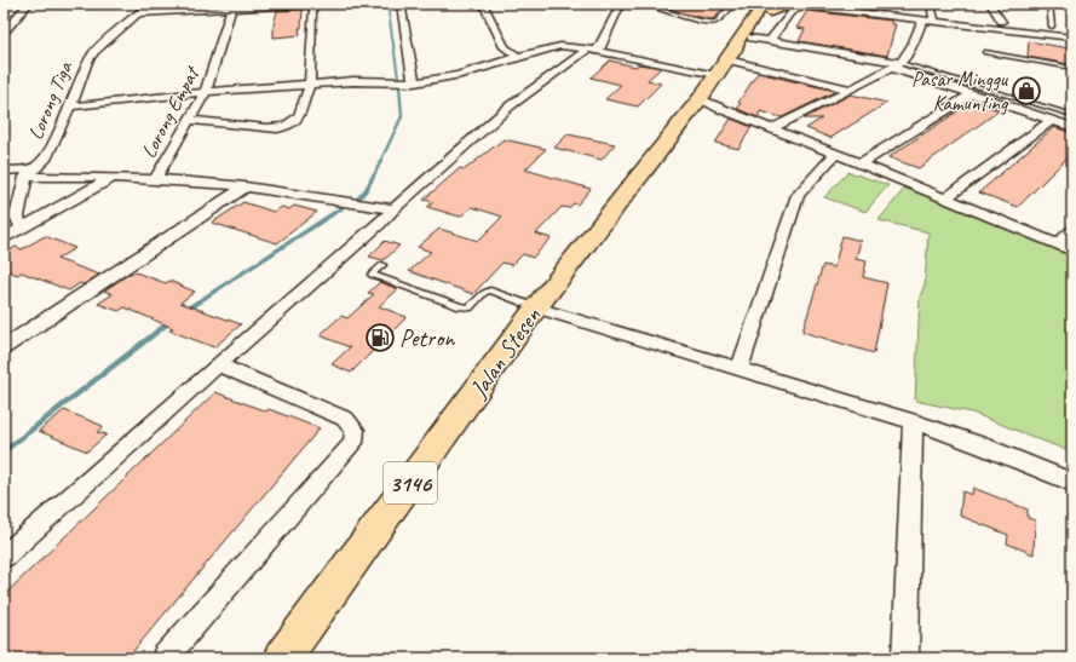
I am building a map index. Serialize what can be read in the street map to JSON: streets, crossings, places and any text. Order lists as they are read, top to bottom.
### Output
{
  "streets": {
    "main road": ["Jalan Stesen", "3146"],
    "street": ["Lorong Tiga", "Lorong Empat"]
  },
  "crossings": [
    ["Jalan Stesen", "3146"]
  ],
  "places": {
    "shop": ["Pasar Minggu Kamunting"],
    "fuel station": ["Petron"]
  }
}
